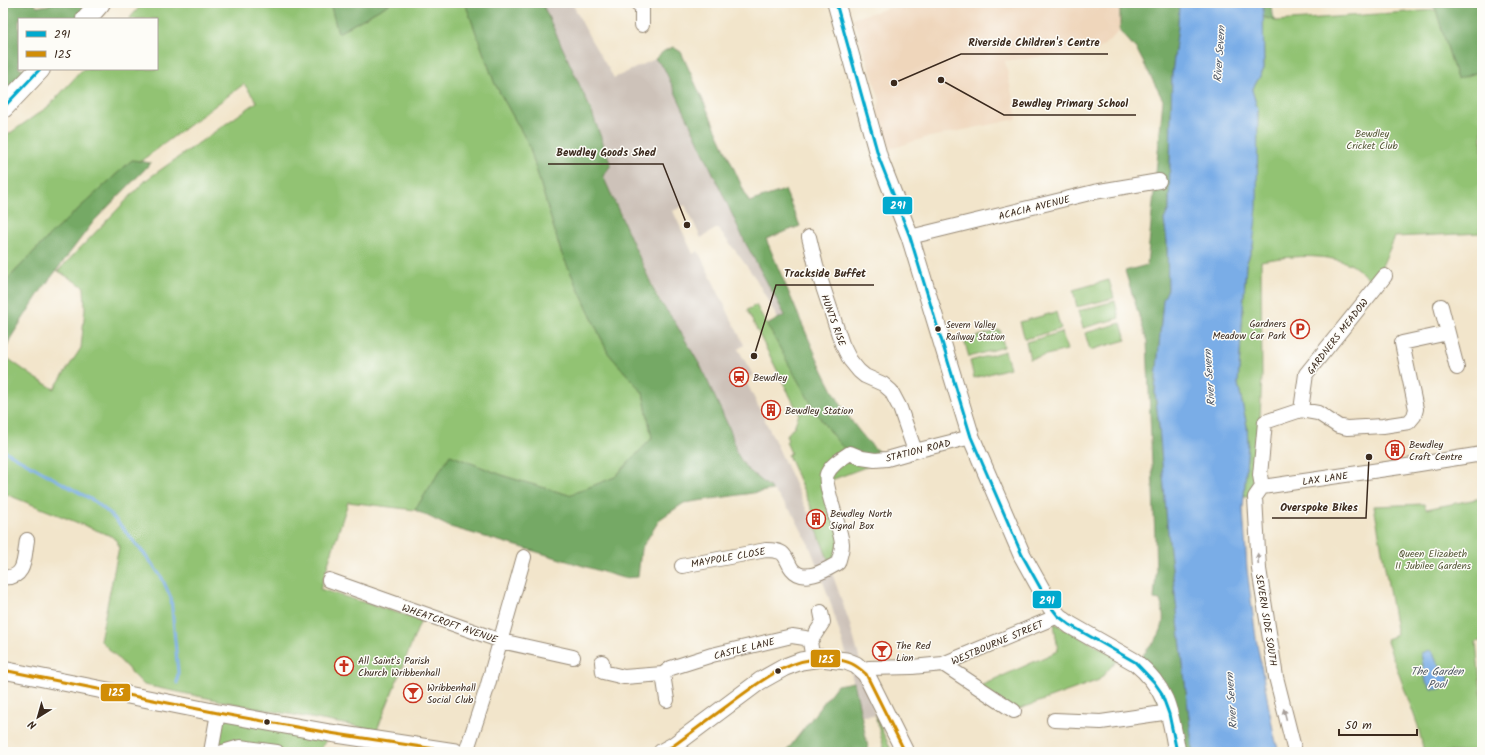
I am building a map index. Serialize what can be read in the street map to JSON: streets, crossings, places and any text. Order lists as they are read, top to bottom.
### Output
{
  "streets": {
    "street": [
      "ACACIA AVENUE",
      "HUNTS RISE",
      "GARDNERS MEADOW",
      "STATION ROAD",
      "LAX LANE",
      "MAYPOLE CLOSE",
      "SEVERN SIDE SOUTH",
      "WHEATCROFT AVENUE",
      "WESTBOURNE STREET",
      "CASTLE LANE"
    ]
  },
  "crossings": [
    ["HUNTS RISE", "STATION ROAD"],
    ["STATION ROAD", "MAYPOLE CLOSE"],
    ["LAX LANE", "SEVERN SIDE SOUTH"]
  ],
  "one_way": ["SEVERN SIDE SOUTH"],
  "water": ["River Severn", "The Garden Pool"],
  "parks": ["Bewdley Cricket Club", "Queen Elizabeth II Jubilee Gardens"],
  "places": {
    "other": [
      "Bewdley Primary School",
      "Riverside Children's Centre",
      "Bewdley Goods Shed",
      "Severn Valley Railway Station",
      "Trackside Buffet",
      "Overspoke Bikes"
    ],
    "parking": ["Gardners Meadow Car Park"],
    "station": ["Bewdley"],
    "building": ["Bewdley Station", "Bewdley Craft Centre", "Bewdley North Signal Box"],
    "bar": ["The Red Lion", "Wribbenhall Social Club"],
    "church": ["All Saint's Parish Church Wribbenhall"]
  },
  "lines": ["transit line 291", "transit line 125"],
  "legend": ["291", "125"],
  "scale_bar": "50 m",
  "north": "bottom left"
}
